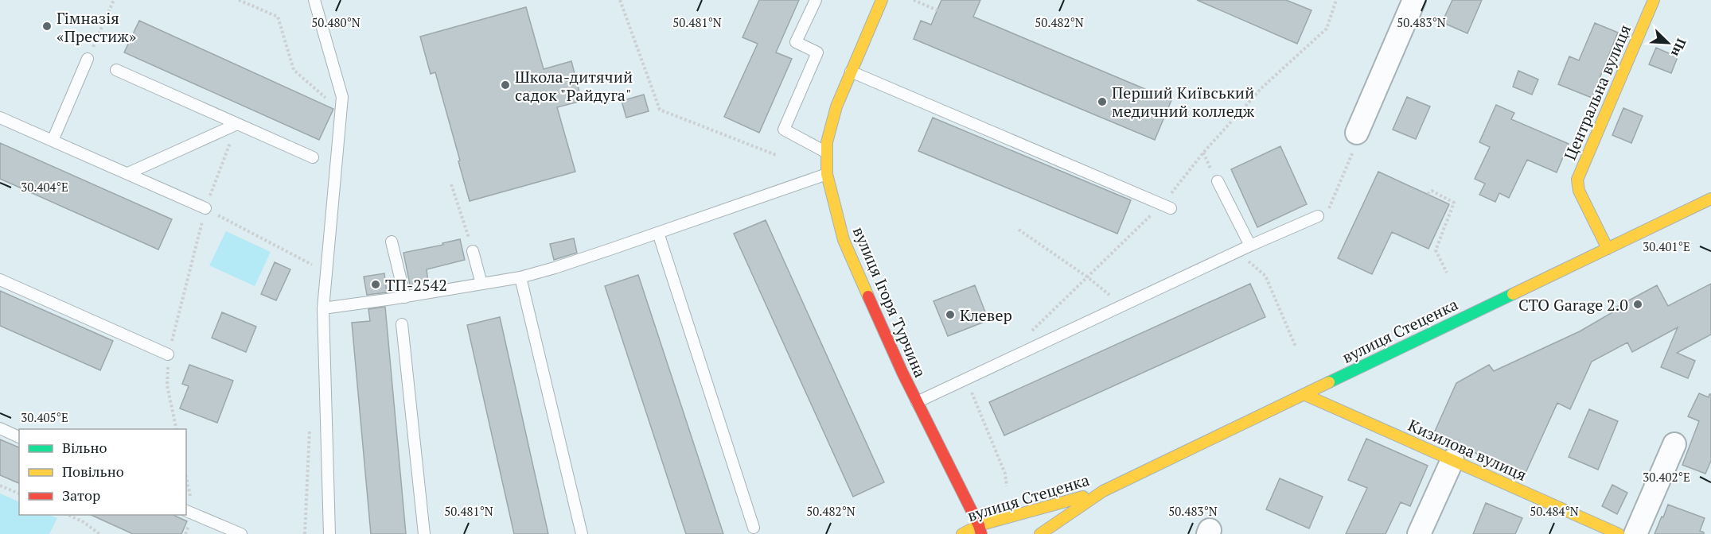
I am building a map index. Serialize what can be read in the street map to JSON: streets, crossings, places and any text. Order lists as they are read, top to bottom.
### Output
{
  "streets": {
    "street": [
      "Центральна вулиця",
      "вулиця Ігоря Турчина",
      "вулиця Стеценка",
      "Кизилова вулиця"
    ]
  },
  "crossings": [
    ["Центральна вулиця", "вулиця Стеценка"],
    ["вулиця Ігоря Турчина", "вулиця Стеценка"],
    ["вулиця Стеценка", "Кизилова вулиця"]
  ],
  "places": [
    "Гімназія «Престиж»",
    "Школа-дитячий садок \"Райдуга\"",
    "Перший Київський медичний колледж",
    "ТП-2542",
    "СТО Garage 2.0",
    "Клевер"
  ],
  "legend": ["Вільно", "Повільно", "Затор"],
  "north": "bottom right",
  "coordinates": [
    "50.480°N",
    "50.481°N",
    "50.482°N",
    "50.483°N",
    "30.404°E",
    "30.401°E",
    "30.405°E",
    "30.402°E",
    "50.484°N"
  ]
}
